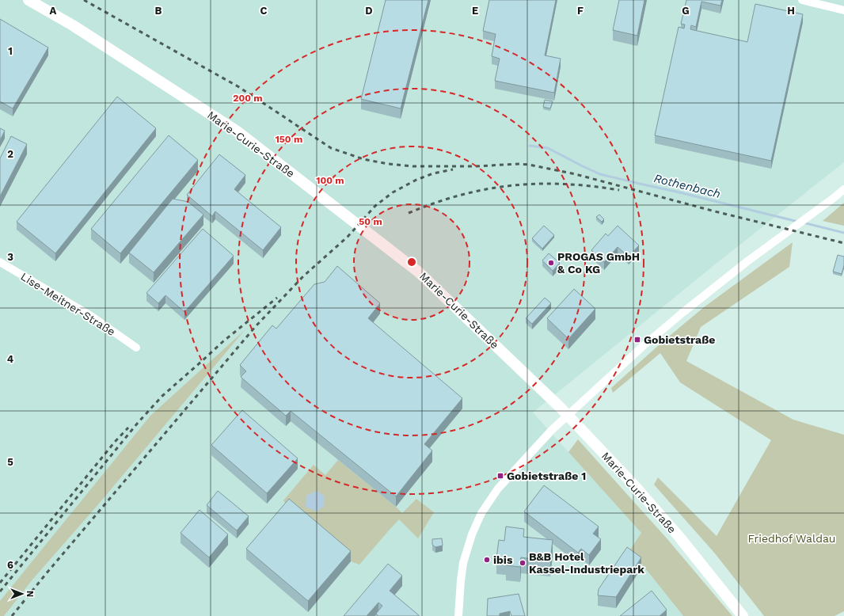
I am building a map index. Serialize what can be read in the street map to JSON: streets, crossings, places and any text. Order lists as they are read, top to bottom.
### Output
{
  "streets": {
    "main road": ["Marie-Curie-Straße"],
    "street": ["Lise-Meitner-Straße"]
  },
  "water": ["Rothenbach"],
  "parks": ["Friedhof Waldau"],
  "places": {
    "other": ["PROGAS GmbH & Co KG", "ibis", "B&B Hotel Kassel-Industriepark"],
    "transit": ["Gobietstraße", "Gobietstraße 1"]
  },
  "north": "right",
  "grid": {
    "columns": [
      "A",
      "B",
      "C",
      "D",
      "E",
      "F",
      "G",
      "H"
    ],
    "rows": [
      "1",
      "2",
      "3",
      "4",
      "5",
      "6"
    ]
  },
  "rings": [
    "200 m",
    "150 m",
    "100 m",
    "50 m"
  ]
}
